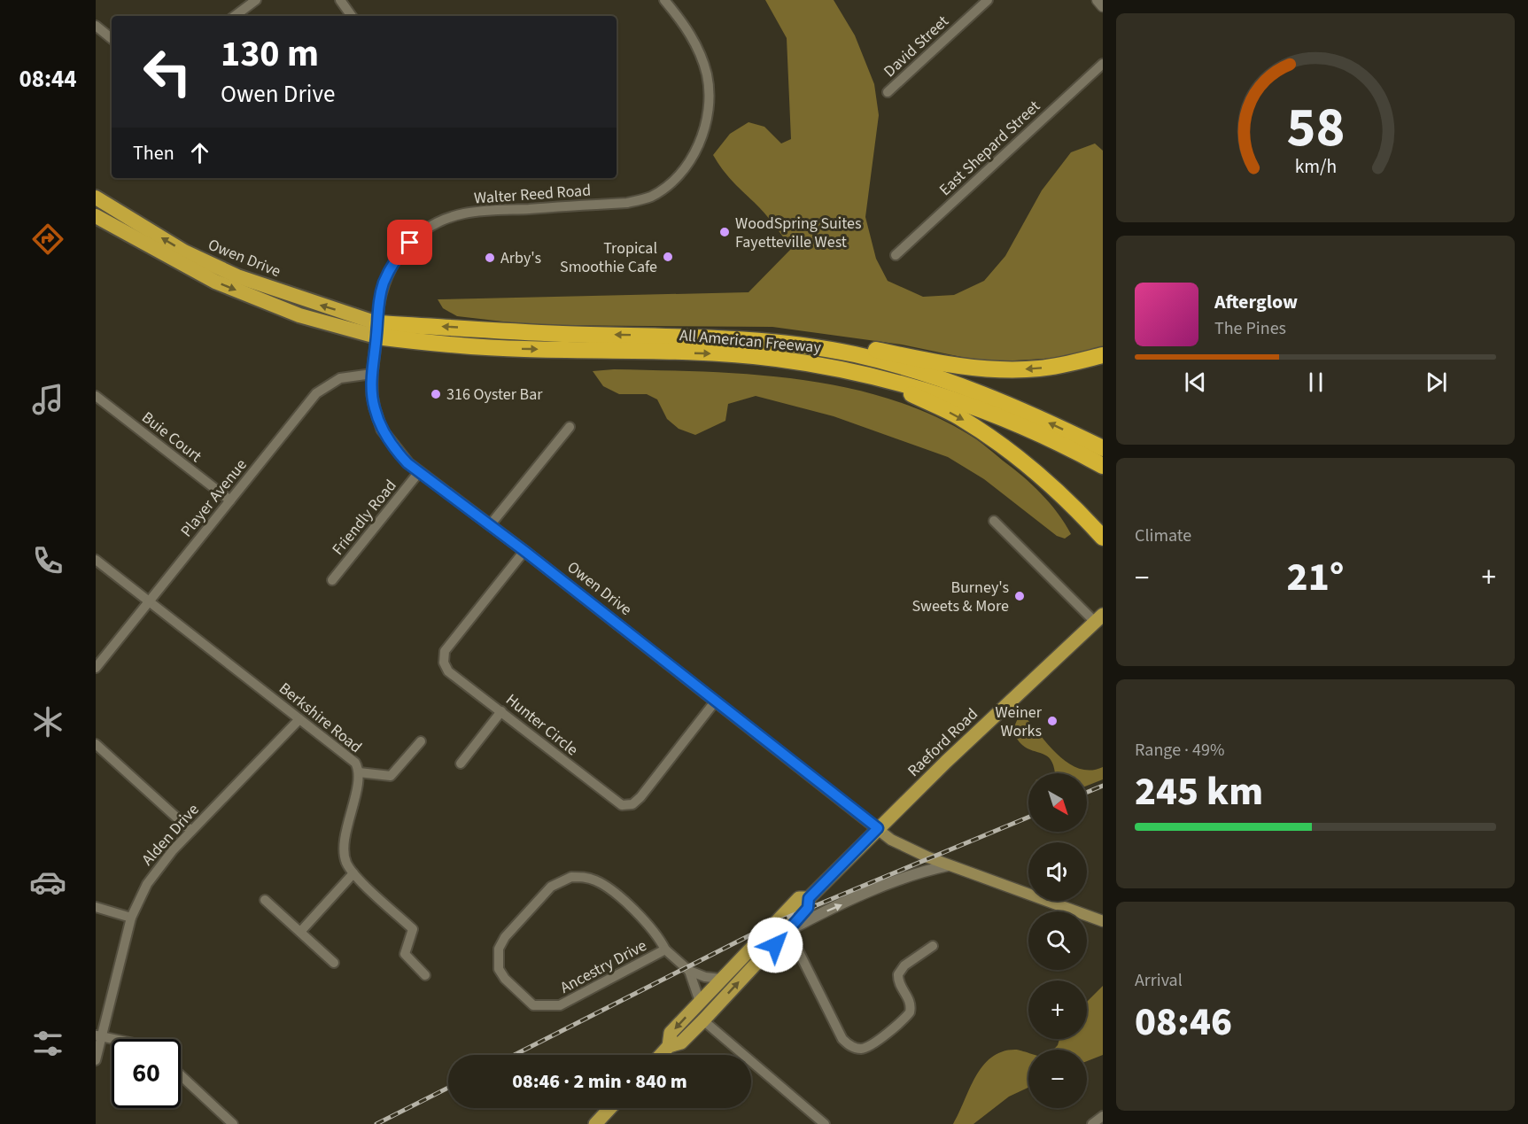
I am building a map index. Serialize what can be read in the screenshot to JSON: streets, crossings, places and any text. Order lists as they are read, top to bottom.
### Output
{
  "streets": {
    "highway": ["Owen Drive", "All American Freeway"],
    "main road": ["Raeford Road"],
    "street": [
      "David Street",
      "East Shepard Street",
      "Walter Reed Road",
      "Buie Court",
      "Player Avenue",
      "Friendly Road",
      "Berkshire Road",
      "Hunter Circle",
      "Alden Drive",
      "Ancestry Drive"
    ]
  },
  "crossings": [
    ["Walter Reed Road", "Owen Drive"],
    ["Walter Reed Road", "All American Freeway"],
    ["Owen Drive", "All American Freeway"],
    ["Owen Drive", "Player Avenue"],
    ["Owen Drive", "Friendly Road"],
    ["Owen Drive", "Hunter Circle"],
    ["Owen Drive", "Raeford Road"],
    ["Buie Court", "Player Avenue"],
    ["Player Avenue", "Berkshire Road"],
    ["Berkshire Road", "Alden Drive"],
    ["Raeford Road", "Ancestry Drive"]
  ],
  "places": [
    "WoodSpring Suites Fayetteville West",
    "Tropical Smoothie Cafe",
    "Arby's",
    "316 Oyster Bar",
    "Burney's Sweets & More",
    "Weiner Works"
  ],
  "north": "bottom right",
  "page": {
    "tabs": "08:44",
    "turn": ["130 m", "Owen Drive"],
    "then": "Then",
    "song": ["Afterglow", "The Pines"],
    "tile": [
      "Climate",
      ["Range · 49%", "245 km"],
      ["Arrival", "08:46"]
    ],
    "heat": ["−", "21°", "+"],
    "map_buttons": ["+", "−"],
    "limit": "60",
    "trip": "08:46 · 2 min · 840 m",
    "gauge": ["58", "km/h"]
  }
}
